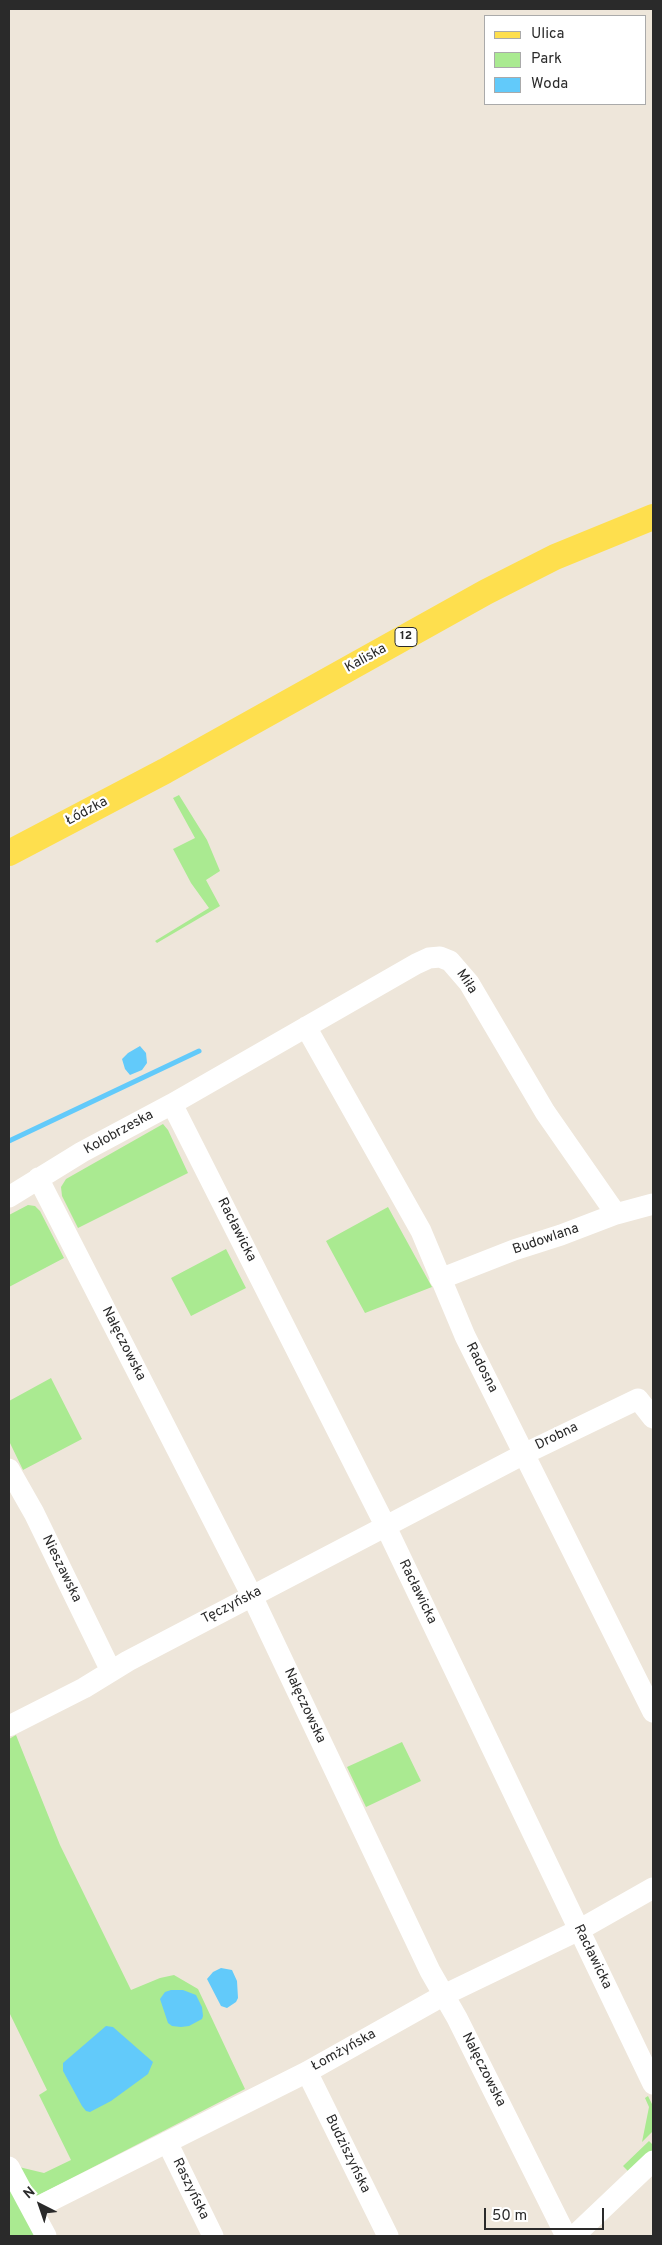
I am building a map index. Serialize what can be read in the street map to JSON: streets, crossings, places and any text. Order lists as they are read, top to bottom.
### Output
{
  "streets": {
    "main road": ["12", "Kaliska", "Łódzka"],
    "street": [
      "Miła",
      "Kołobrzeska",
      "Racławicka",
      "Budowlana",
      "Nałęczowska",
      "Radosna",
      "Drobna",
      "Nieszawska",
      "Tęczyńska",
      "Łomżyńska",
      "Budziszyńska",
      "Raszyńska"
    ]
  },
  "crossings": [
    ["Kaliska", "Łódzka"],
    ["Miła", "Kołobrzeska"],
    ["Miła", "Budowlana"],
    ["Miła", "Radosna"],
    ["Kołobrzeska", "Racławicka"],
    ["Kołobrzeska", "Nałęczowska"],
    ["Racławicka", "Tęczyńska"],
    ["Racławicka", "Łomżyńska"],
    ["Budowlana", "Radosna"],
    ["Nałęczowska", "Tęczyńska"],
    ["Nałęczowska", "Łomżyńska"],
    ["Radosna", "Drobna"],
    ["Drobna", "Tęczyńska"],
    ["Nieszawska", "Tęczyńska"],
    ["Łomżyńska", "Budziszyńska"],
    ["Łomżyńska", "Raszyńska"]
  ],
  "legend": ["Ulica", "Park", "Woda"],
  "scale_bar": "50 m",
  "north": "top left"
}
